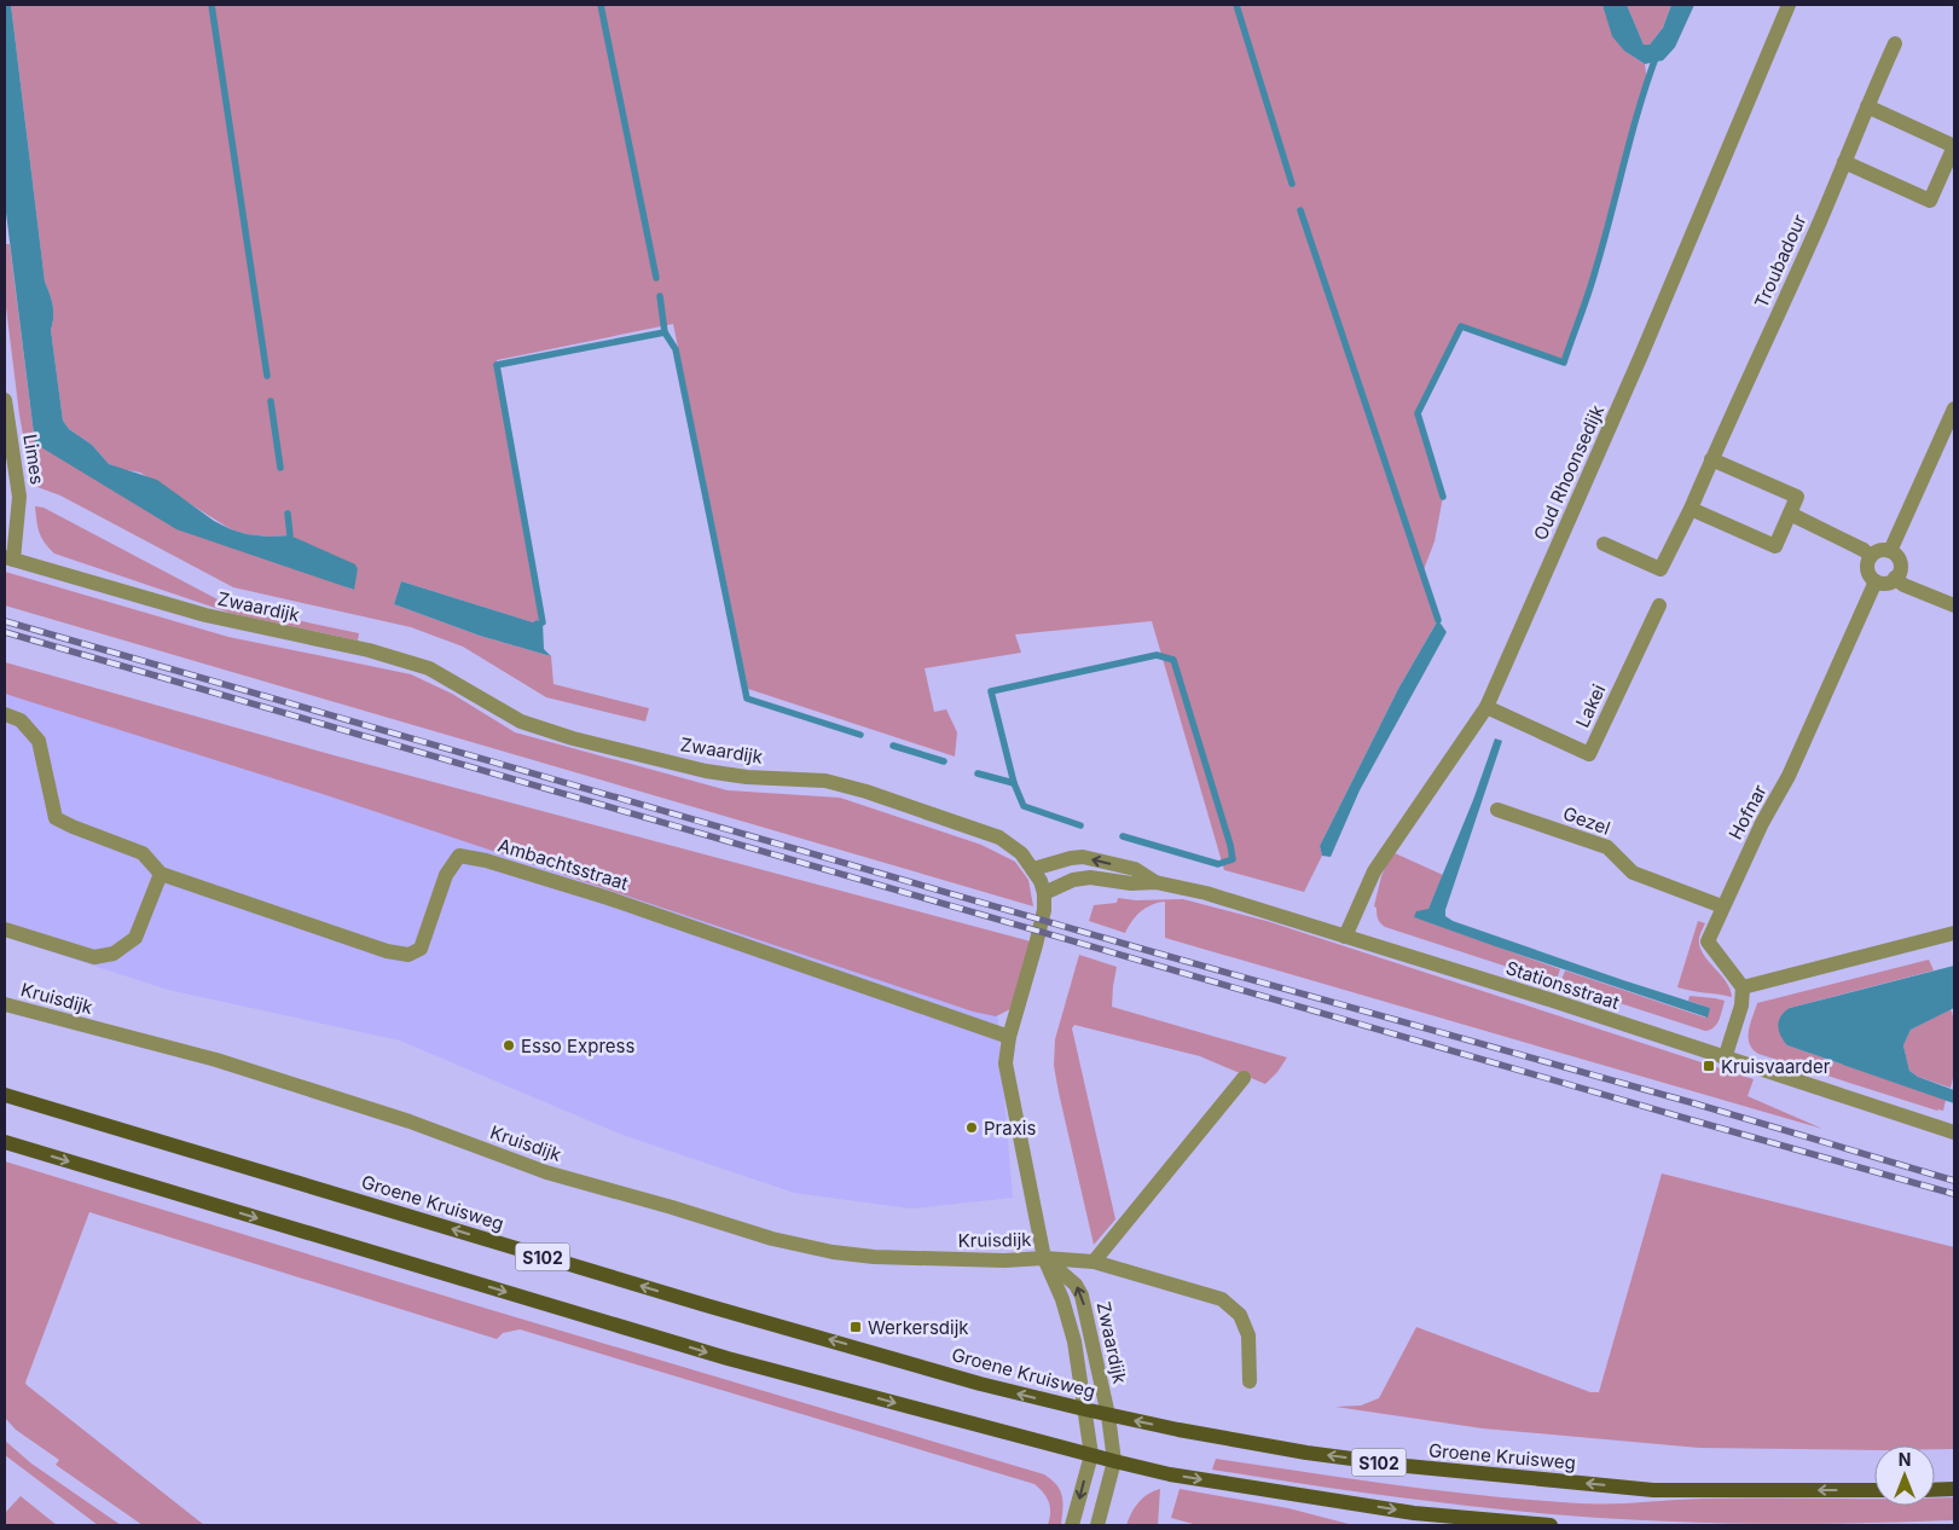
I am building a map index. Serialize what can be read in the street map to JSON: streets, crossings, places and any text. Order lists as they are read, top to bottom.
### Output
{
  "streets": {
    "main road": ["Groene Kruisweg", "S102"],
    "street": [
      "Troubadour",
      "Limes",
      "Oud Rhoonsedijk",
      "Zwaardijk",
      "Lakei",
      "Hofnar",
      "Gezel",
      "Ambachtsstraat",
      "Stationsstraat",
      "Kruisdijk"
    ]
  },
  "crossings": [
    ["Limes", "Zwaardijk"],
    ["Oud Rhoonsedijk", "Lakei"],
    ["Oud Rhoonsedijk", "Stationsstraat"],
    ["Zwaardijk", "Ambachtsstraat"],
    ["Zwaardijk", "Stationsstraat"],
    ["Zwaardijk", "Kruisdijk"],
    ["Zwaardijk", "Groene Kruisweg"],
    ["Zwaardijk", "S102"],
    ["Hofnar", "Gezel"]
  ],
  "places": {
    "other": ["Esso Express", "Praxis"],
    "transit": ["Kruisvaarder", "Werkersdijk"]
  },
  "north": "top"
}
